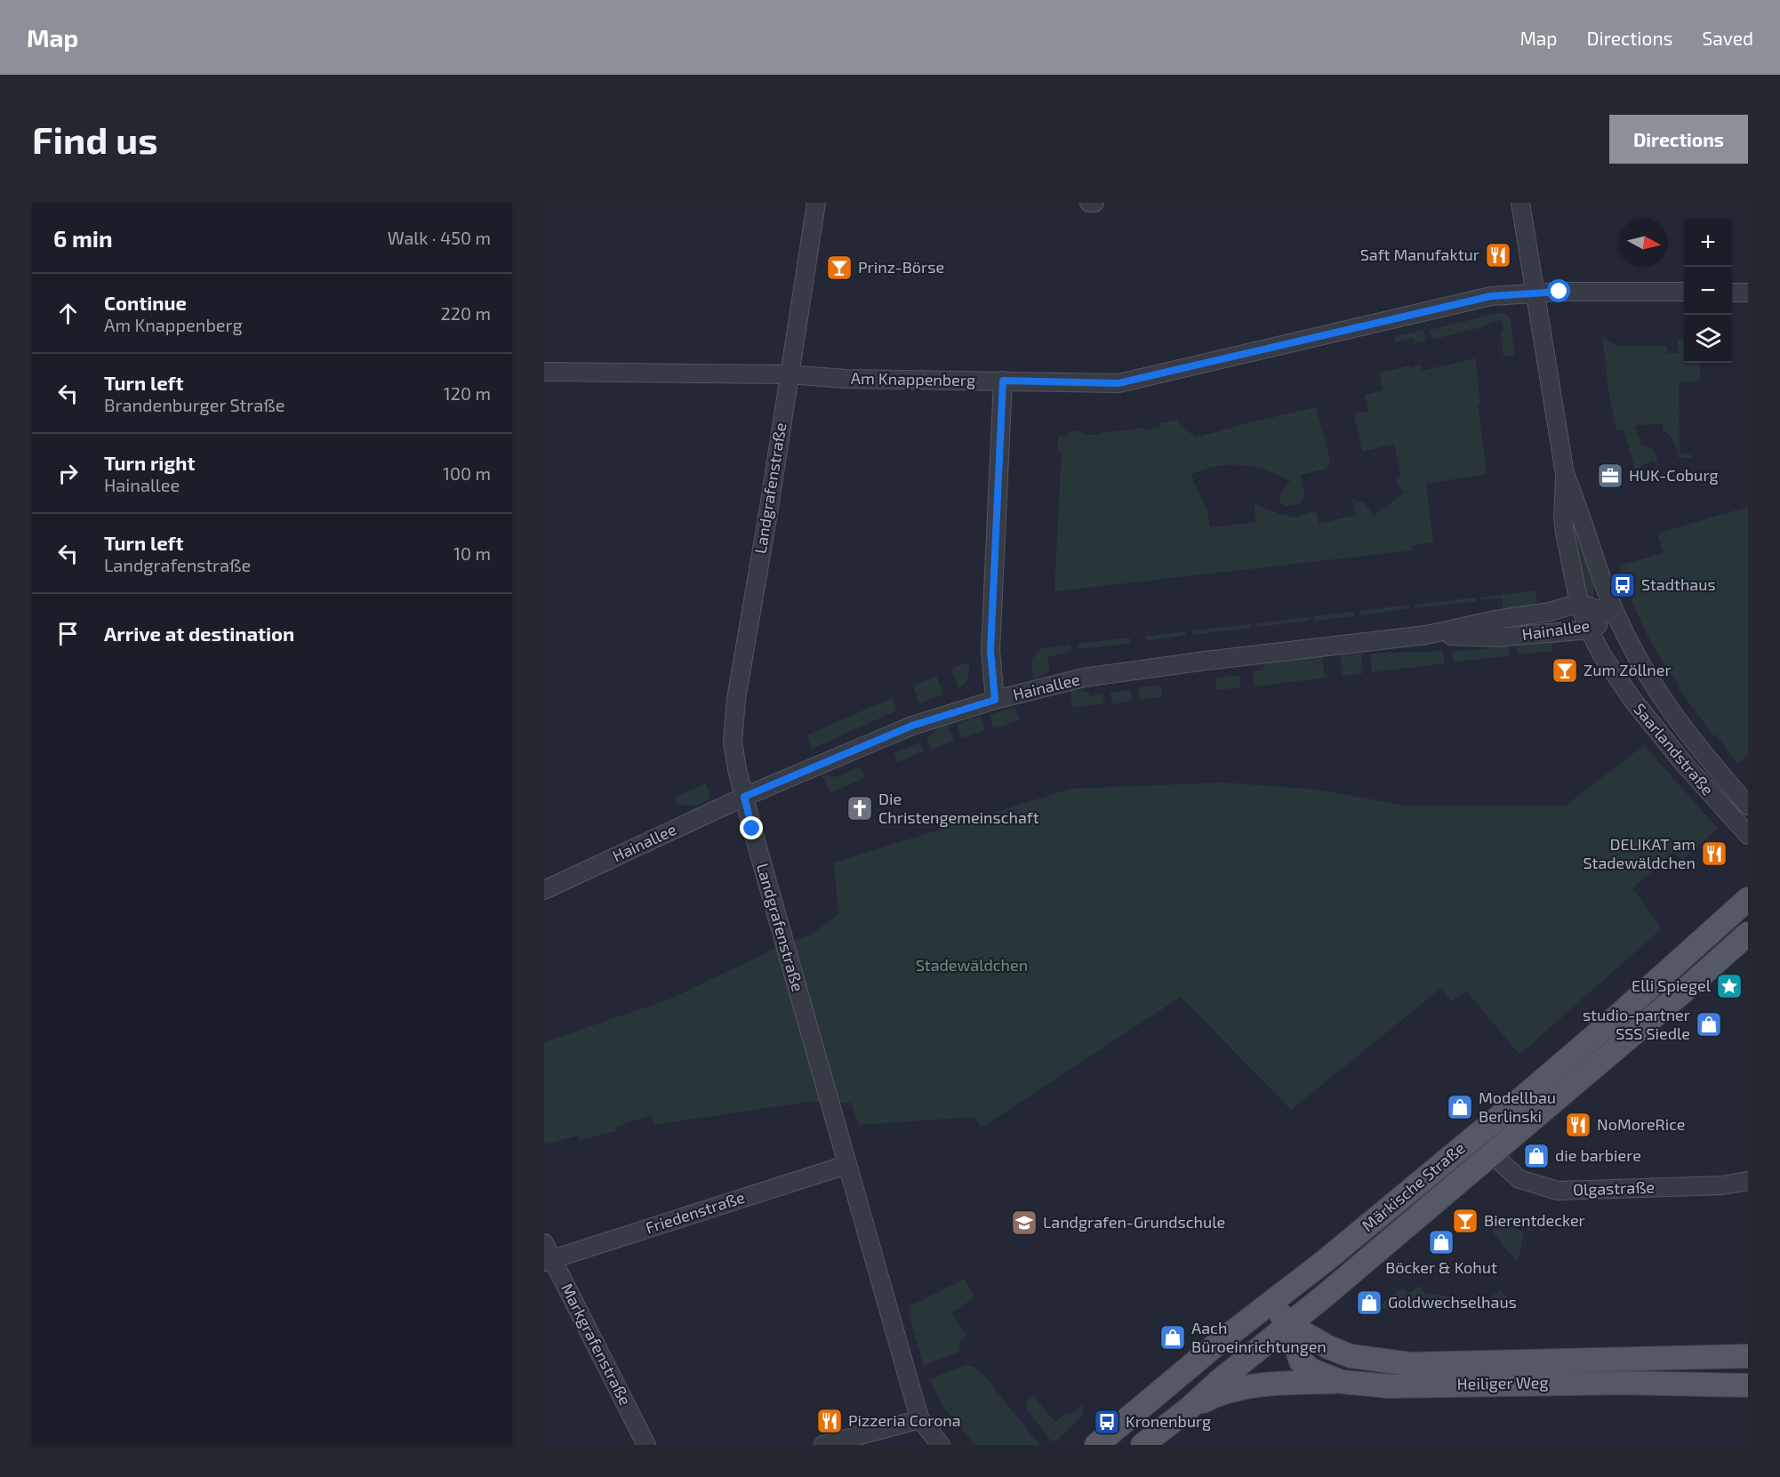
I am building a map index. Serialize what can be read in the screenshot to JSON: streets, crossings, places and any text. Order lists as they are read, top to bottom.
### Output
{
  "streets": {
    "main road": ["Märkische Straße", "Heiliger Weg"],
    "street": [
      "Am Knappenberg",
      "Landgrafenstraße",
      "Hainallee",
      "Saarlandstraße",
      "Olgastraße",
      "Friedenstraße",
      "Markgrafenstraße"
    ]
  },
  "crossings": [
    ["Am Knappenberg", "Landgrafenstraße"],
    ["Am Knappenberg", "Saarlandstraße"],
    ["Landgrafenstraße", "Hainallee"],
    ["Landgrafenstraße", "Friedenstraße"],
    ["Hainallee", "Saarlandstraße"],
    ["Märkische Straße", "Olgastraße"],
    ["Märkische Straße", "Heiliger Weg"],
    ["Friedenstraße", "Markgrafenstraße"]
  ],
  "parks": ["Stadewäldchen"],
  "places": {
    "restaurant": [
      "Saft Manufaktur",
      "DELIKAT am Stadewäldchen",
      "NoMoreRice",
      "Pizzeria Corona"
    ],
    "bar": ["Prinz-Börse", "Zum Zöllner", "Bierentdecker"],
    "office": ["HUK-Coburg"],
    "bus stop": ["Stadthaus", "Kronenburg"],
    "church": ["Die Christengemeinschaft"],
    "place": ["Elli Spiegel"],
    "shop": [
      "studio-partner SSS Siedle",
      "Modellbau Berlinski",
      "die barbiere",
      "Böcker & Kohut",
      "Goldwechselhaus",
      "Aach Büroeinrichtungen"
    ],
    "school or university": ["Landgrafen-Grundschule"]
  },
  "north": "right",
  "page": {
    "header": "Map",
    "nav": ["Map", "Directions", "Saved"],
    "buttons": "Directions",
    "title": "Find us",
    "heading": ["6 min", "Walk · 450 m"],
    "map_buttons": ["+", "−"],
    "list": [
      ["Continue", "Am Knappenberg", "220 m"],
      ["Turn left", "Brandenburger Straße", "120 m"],
      ["Turn right", "Hainallee", "100 m"],
      ["Turn left", "Landgrafenstraße", "10 m"],
      "Arrive at destination"
    ]
  }
}
